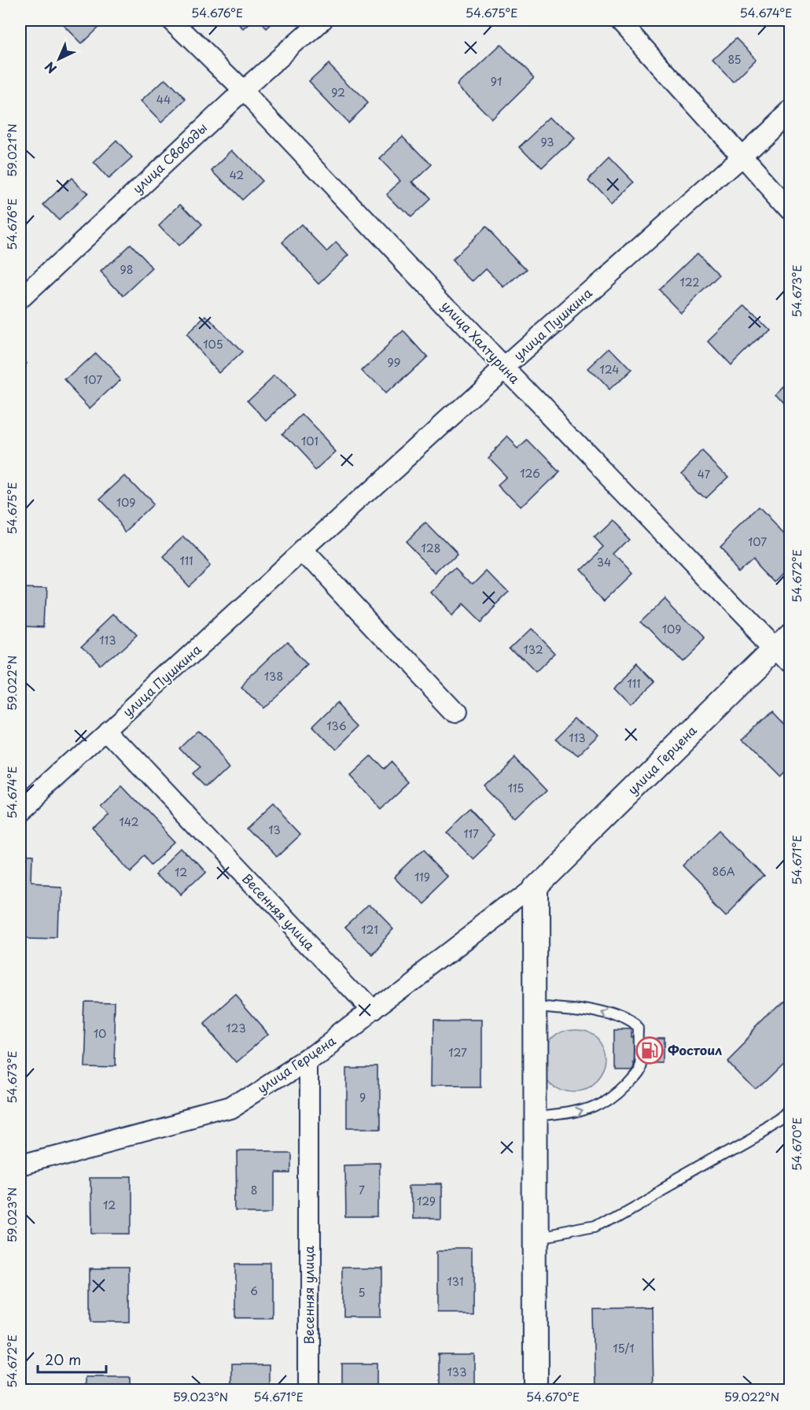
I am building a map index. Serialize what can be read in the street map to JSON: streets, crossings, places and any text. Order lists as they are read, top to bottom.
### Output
{
  "streets": {
    "street": [
      "улица Свободы",
      "улица Пушкина",
      "улица Халтурина",
      "улица Герцена",
      "Весенняя улица"
    ]
  },
  "crossings": [
    ["улица Свободы", "улица Халтурина"],
    ["улица Пушкина", "улица Халтурина"],
    ["улица Пушкина", "Весенняя улица"],
    ["улица Халтурина", "улица Герцена"],
    ["улица Герцена", "Весенняя улица"]
  ],
  "places": {
    "fuel station": ["Фостоил"]
  },
  "house_numbers": [
    "85",
    "91",
    "92",
    "44",
    "93",
    "42",
    "98",
    "122",
    "105",
    "99",
    "124",
    "107",
    "101",
    "126",
    "47",
    "109",
    "107",
    "128",
    "111",
    "34",
    "109",
    "113",
    "132",
    "138",
    "111",
    "136",
    "113",
    "115",
    "142",
    "13",
    "117",
    "86А",
    "12",
    "119",
    "121",
    "123",
    "10",
    "127",
    "9",
    "8",
    "7",
    "129",
    "12",
    "131",
    "6",
    "5",
    "15/1",
    "133"
  ],
  "scale_bar": "20 m",
  "north": "bottom left",
  "coordinates": [
    "54.676°E",
    "54.675°E",
    "54.674°E",
    "59.021°N",
    "54.673°E",
    "54.672°E",
    "59.022°N",
    "54.671°E",
    "54.670°E",
    "59.023°N"
  ]
}
